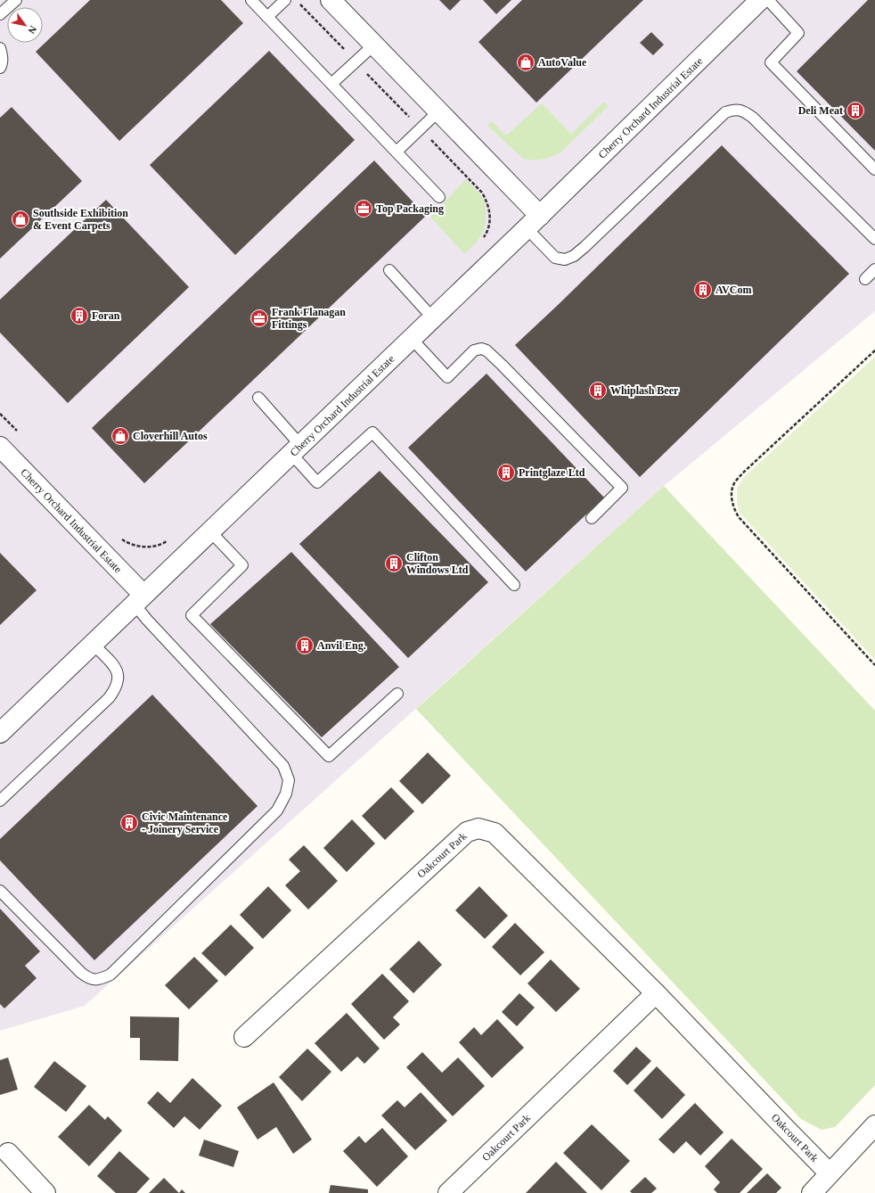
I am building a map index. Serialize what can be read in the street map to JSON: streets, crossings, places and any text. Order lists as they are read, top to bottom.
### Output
{
  "streets": {
    "street": ["Cherry Orchard Industrial Estate", "Oakcourt Park"]
  },
  "places": {
    "shop": ["AutoValue", "Southside Exhibition & Event Carpets", "Cloverhill Autos"],
    "building": [
      "Deli Meat",
      "AVCom",
      "Foran",
      "Whiplash Beer",
      "Printglaze Ltd",
      "Clifton Windows Ltd",
      "Anvil Eng.",
      "Civic Maintenance - Joinery Service"
    ],
    "office": ["Top Packaging", "Frank Flanagan Fittings"]
  },
  "north": "bottom right"
}
